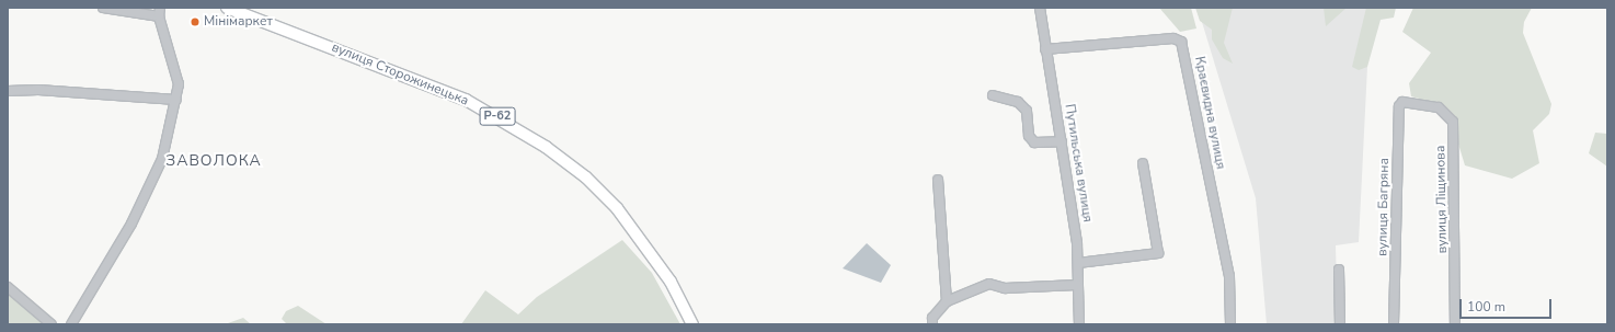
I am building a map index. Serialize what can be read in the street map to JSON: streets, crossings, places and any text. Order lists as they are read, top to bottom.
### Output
{
  "streets": {
    "main road": ["вулиця Сторожинецька", "Р-62"],
    "street": [
      "Краєвидна вулиця",
      "Путильська вулиця",
      "вулиця Ліщинова",
      "вулиця Багряна"
    ]
  },
  "crossings": [
    ["Краєвидна вулиця", "Путильська вулиця"],
    ["вулиця Ліщинова", "вулиця Багряна"]
  ],
  "districts": ["ЗАВОЛОКА"],
  "places": ["Мінімаркет"],
  "scale_bar": "100 m"
}
